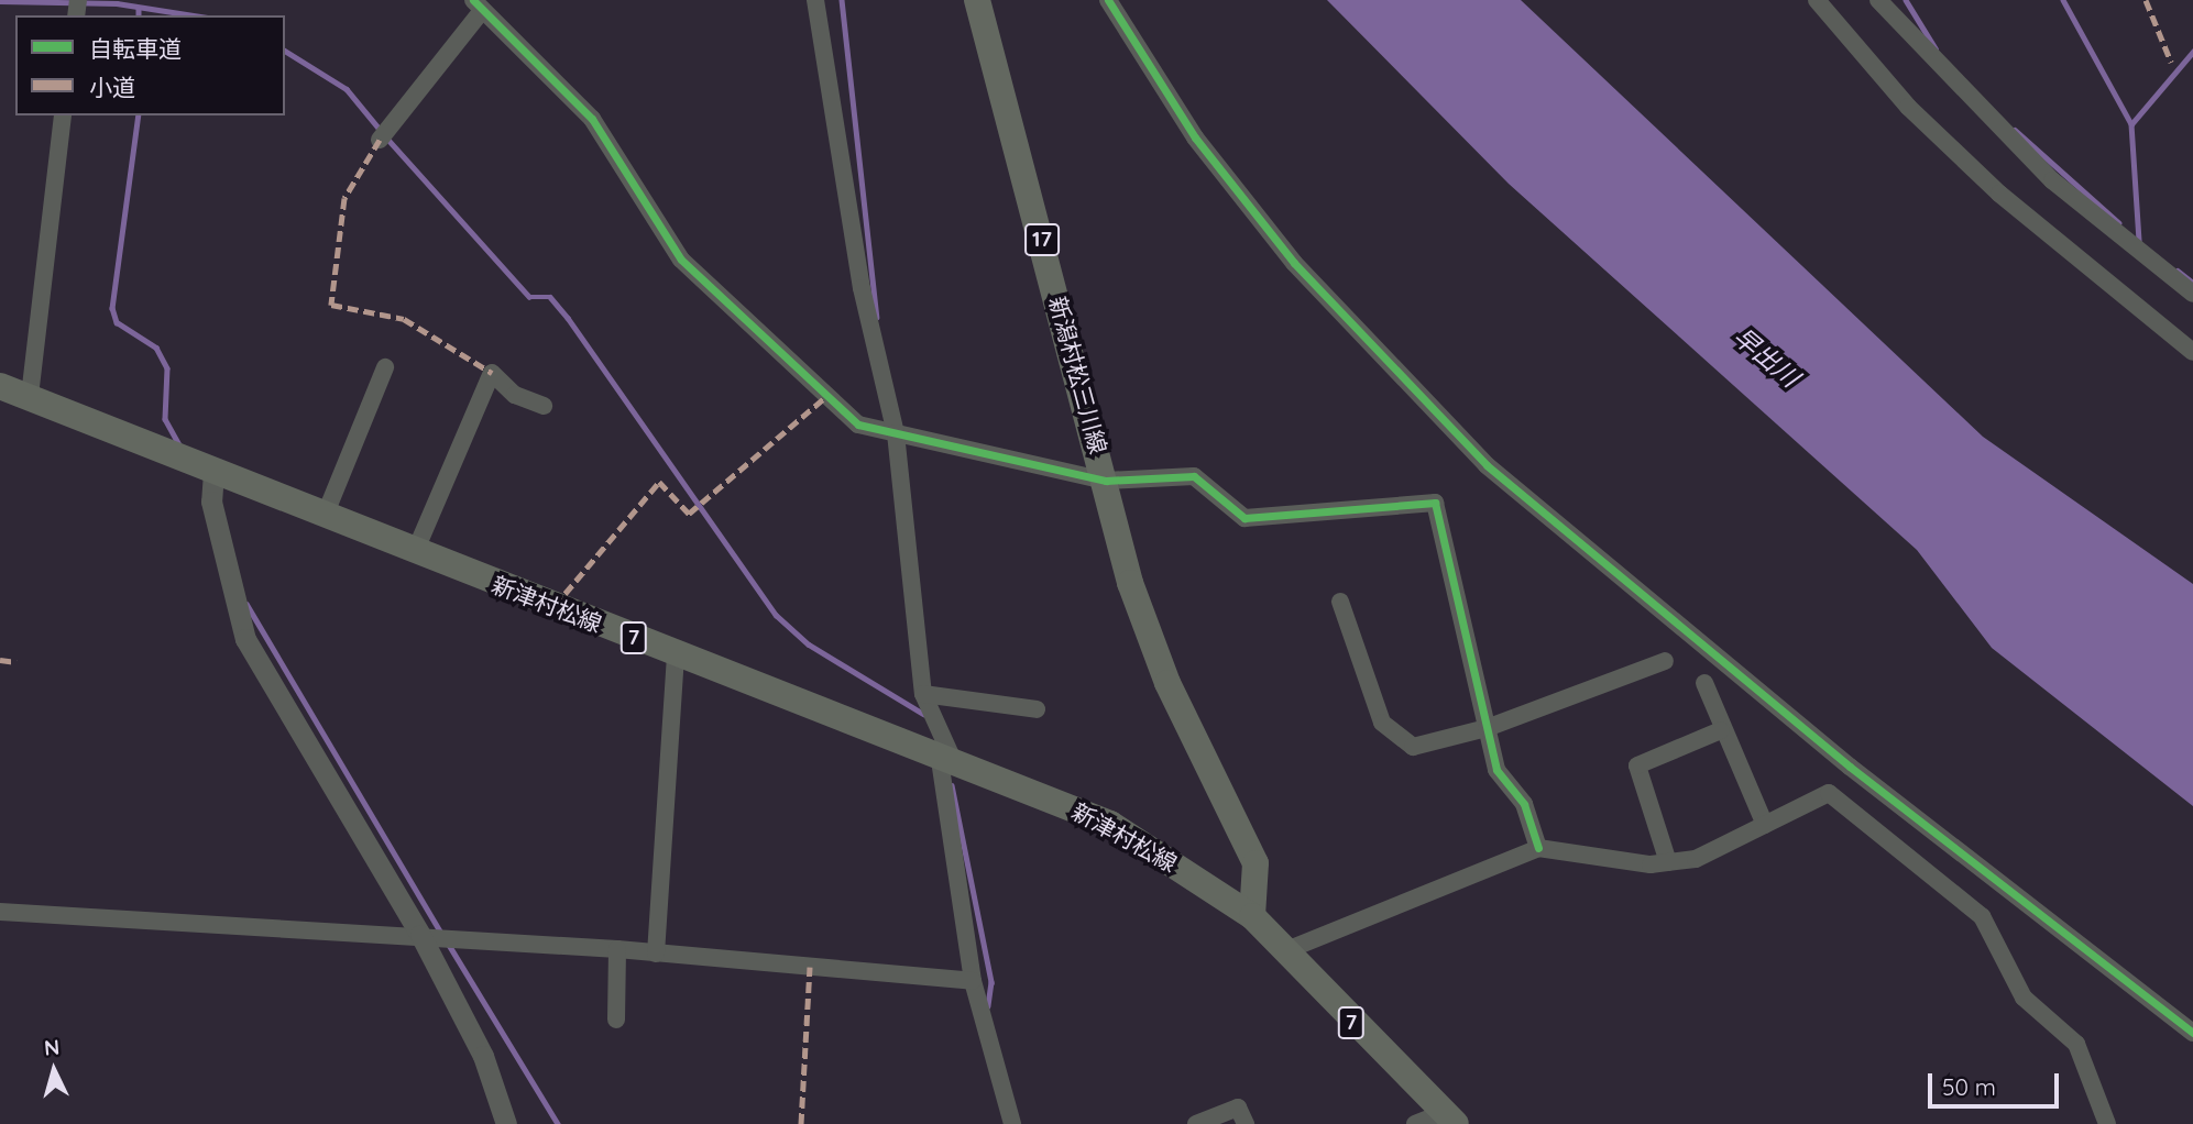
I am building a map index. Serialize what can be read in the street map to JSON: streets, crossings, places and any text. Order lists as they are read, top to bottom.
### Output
{
  "streets": {
    "main road": [
      "17",
      "新潟村松三川線",
      "新津村松線",
      "7"
    ]
  },
  "crossings": [
    ["新潟村松三川線", "新津村松線"],
    ["新潟村松三川線", "7"],
    ["新津村松線", "7"]
  ],
  "water": ["早出川"],
  "legend": ["自転車道", "小道"],
  "scale_bar": "50 m",
  "north": "top"
}
